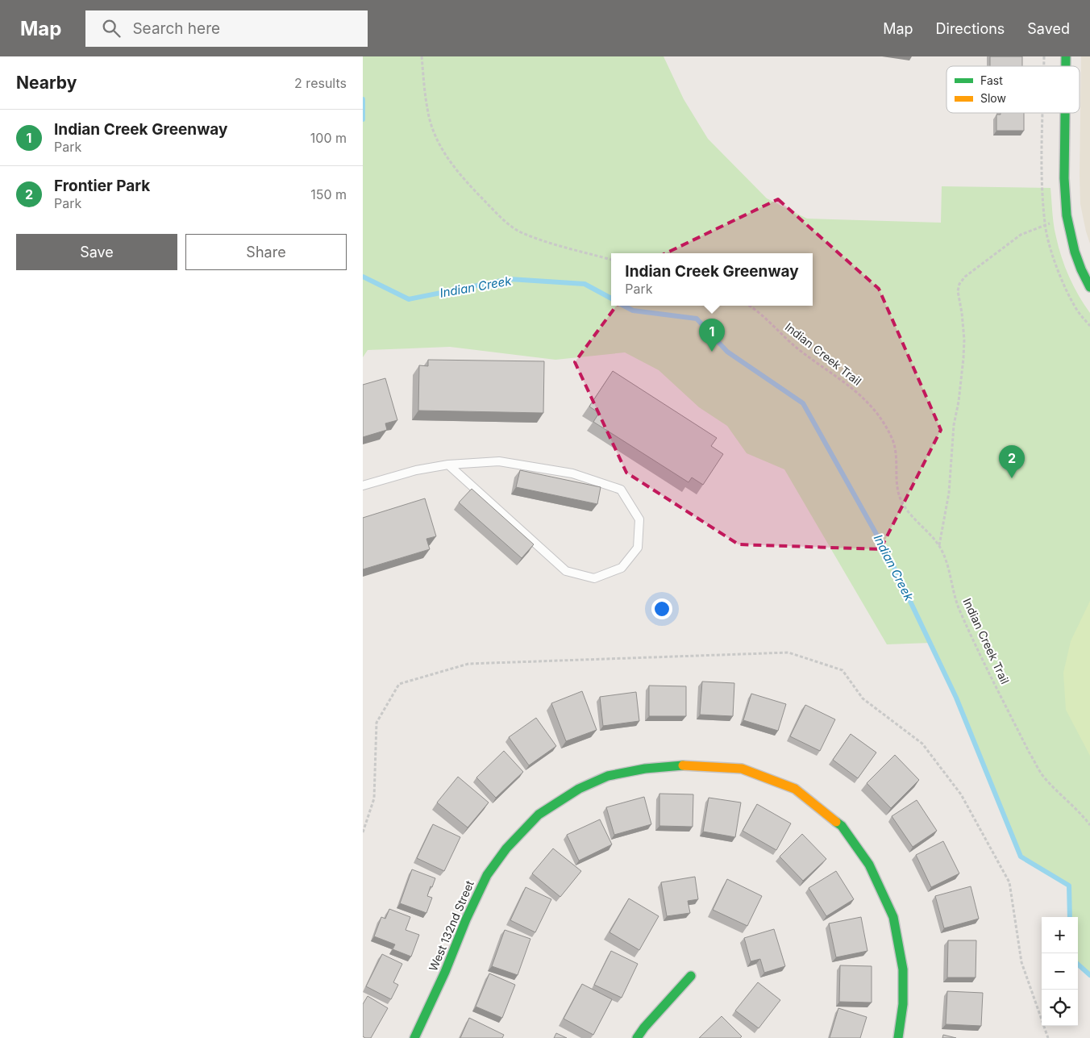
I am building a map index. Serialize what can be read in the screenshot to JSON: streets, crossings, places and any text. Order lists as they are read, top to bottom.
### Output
{
  "streets": {
    "street": ["West 132nd Street"],
    "path": ["Indian Creek Trail"]
  },
  "water": ["Indian Creek"],
  "legend": ["Fast", "Slow"],
  "page": {
    "header": "Map",
    "search": "Search here",
    "nav": ["Map", "Directions", "Saved"],
    "heading": ["Nearby", "2 results"],
    "list": [
      {
        "mark": "1",
        "name": "Indian Creek Greenway",
        "note": "Park",
        "value": "100 m"
      },
      {
        "mark": "2",
        "name": "Frontier Park",
        "note": "Park",
        "value": "150 m"
      }
    ],
    "buttons": ["Save", "Share"],
    "popup": ["Indian Creek Greenway", "Park"],
    "pins": ["1", "2"],
    "map_buttons": ["+", "−"]
  }
}
